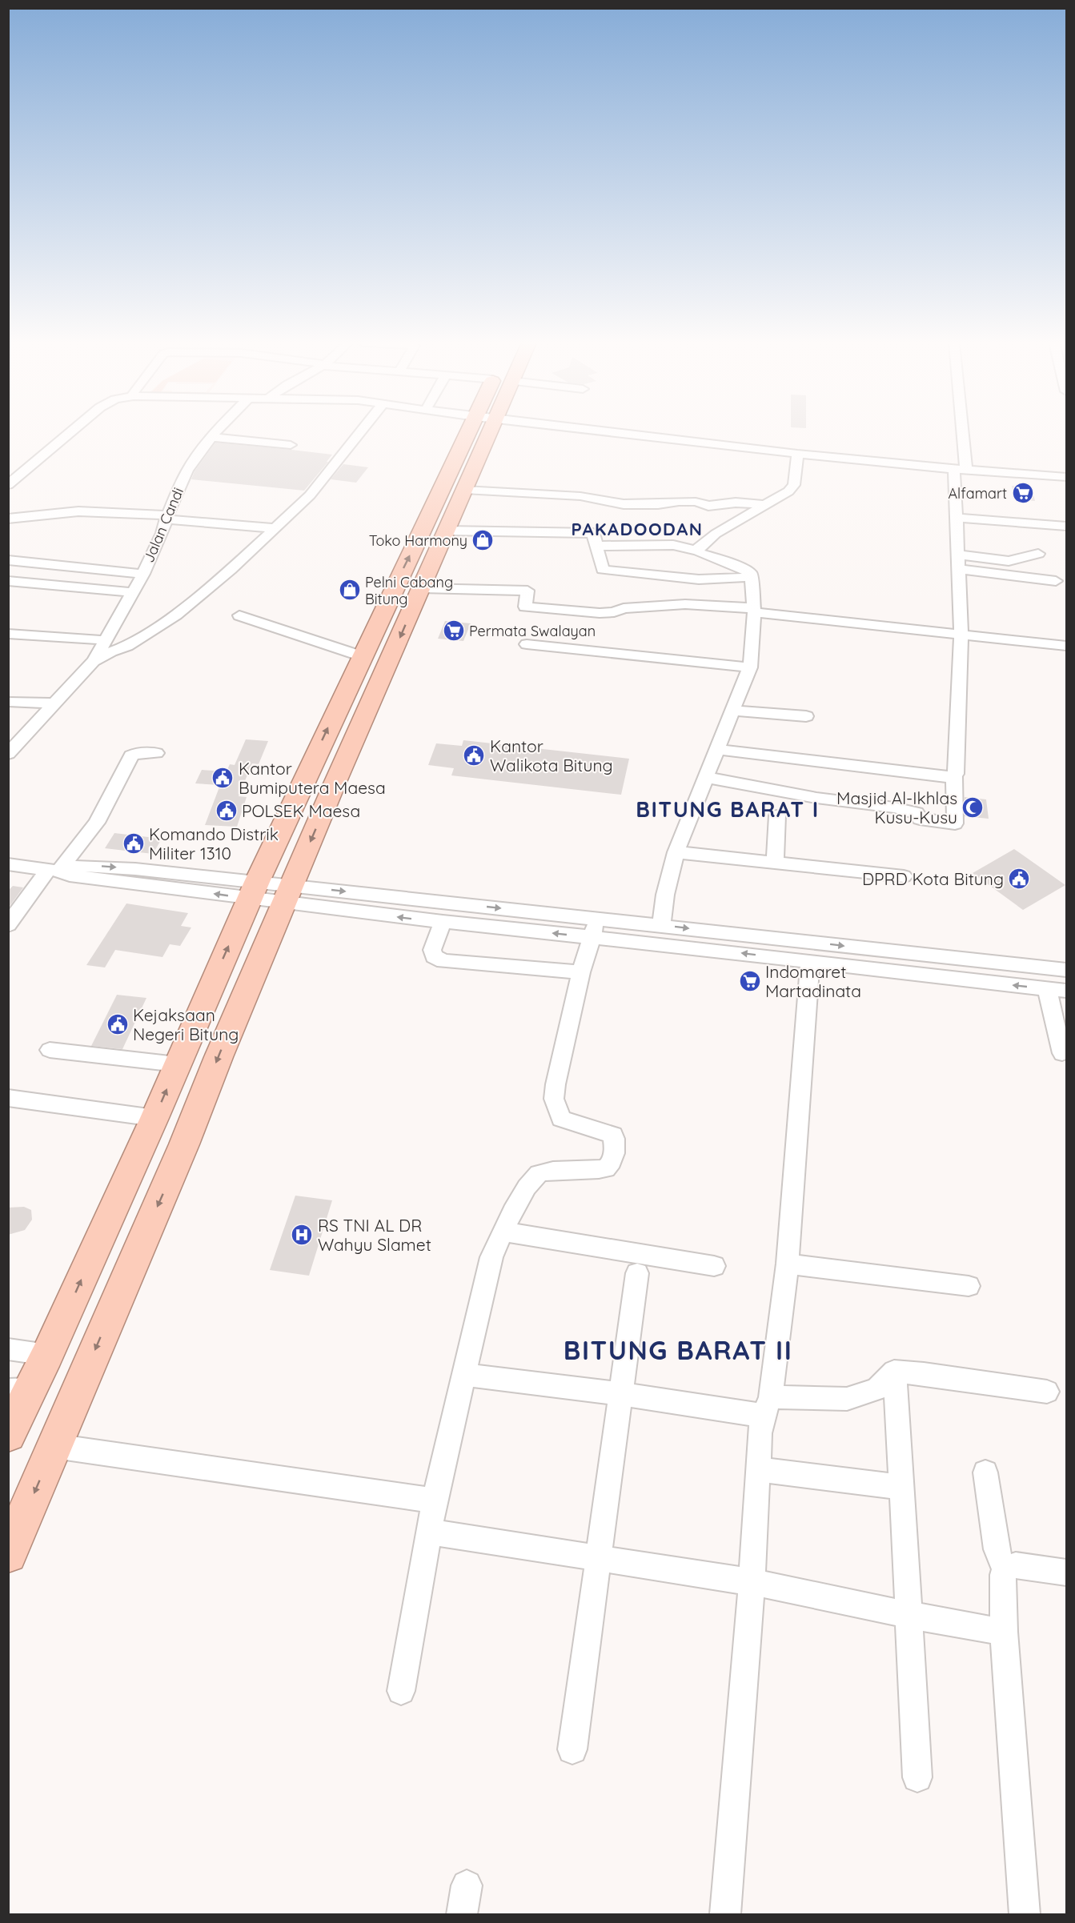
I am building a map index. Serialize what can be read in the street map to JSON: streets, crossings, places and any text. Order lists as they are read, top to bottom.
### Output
{
  "streets": {
    "street": ["Jalan Candi"]
  },
  "districts": ["PAKADOODAN", "BITUNG BARAT I", "BITUNG BARAT II"],
  "places": {
    "supermarket": ["Alfamart", "Permata Swalayan", "Indomaret Martadinata"],
    "shop": ["Toko Harmony", "Pelni Cabang Bitung"],
    "public building": [
      "Kantor Walikota Bitung",
      "Kantor Bumiputera Maesa",
      "POLSEK Maesa",
      "Komando Distrik Militer 1310",
      "DPRD Kota Bitung",
      "Kejaksaan Negeri Bitung"
    ],
    "mosque": ["Masjid Al-Ikhlas Kusu-Kusu"],
    "hospital": ["RS TNI AL DR Wahyu Slamet"]
  }
}
